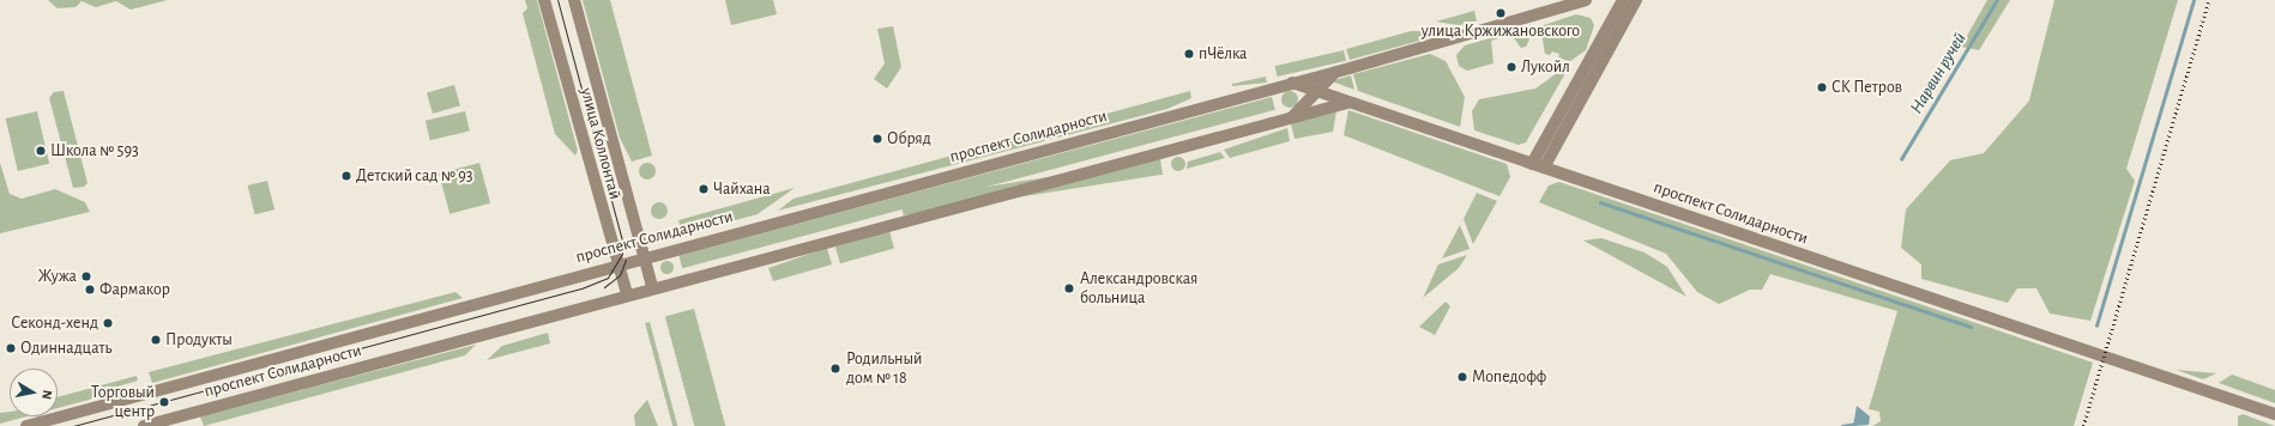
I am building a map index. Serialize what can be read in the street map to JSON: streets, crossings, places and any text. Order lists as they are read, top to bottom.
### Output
{
  "streets": {
    "main road": ["проспект Солидарности", "улица Коллонтай"]
  },
  "crossings": [
    ["проспект Солидарности", "улица Коллонтай"]
  ],
  "water": ["Нарвин ручей"],
  "places": [
    "улица Кржижановского",
    "пЧёлка",
    "Лукойл",
    "СК Петров",
    "Обряд",
    "Школа № 593",
    "Детский сад № 93",
    "Чайхана",
    "Жужа",
    "Александровская больница",
    "Фармакор",
    "Секонд-хенд",
    "Продукты",
    "Одиннадцать",
    "Родильный дом № 18",
    "Мопедофф",
    "Торговый центр"
  ],
  "north": "right"
}
